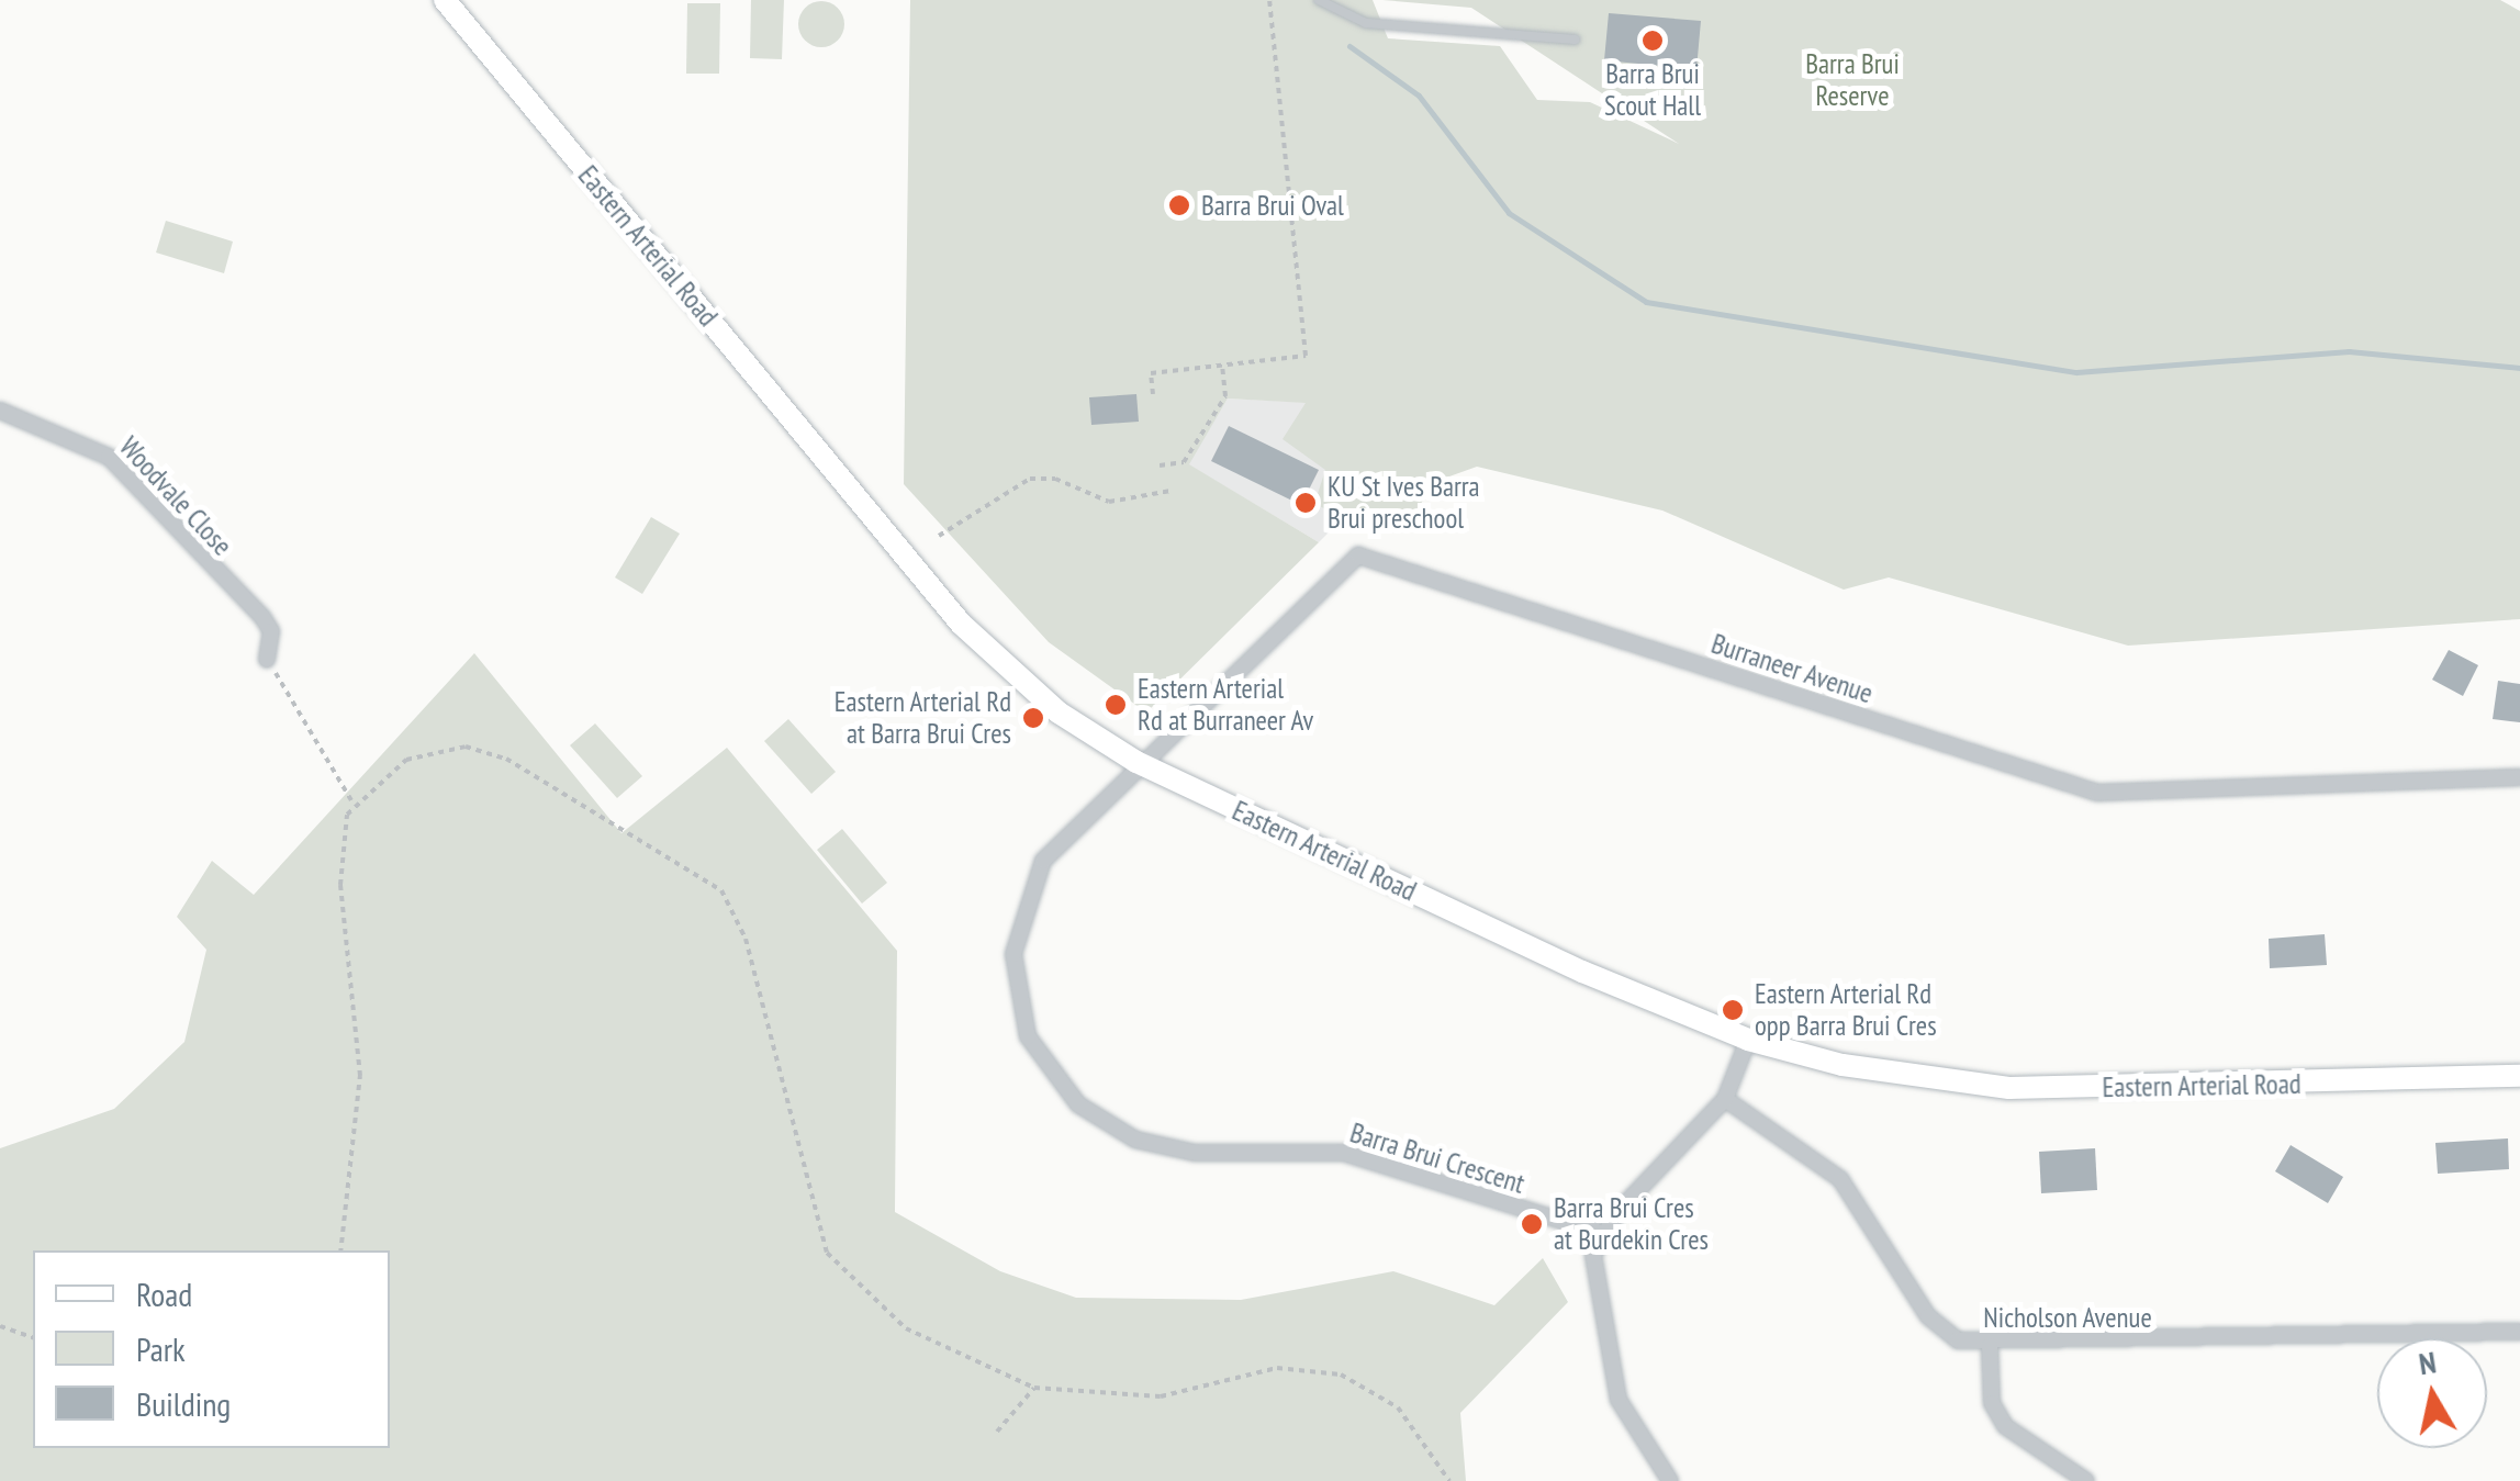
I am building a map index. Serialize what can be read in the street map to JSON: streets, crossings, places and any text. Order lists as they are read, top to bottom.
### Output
{
  "streets": {
    "main road": ["Eastern Arterial Road"],
    "street": [
      "Woodvale Close",
      "Burraneer Avenue",
      "Barra Brui Crescent",
      "Nicholson Avenue"
    ]
  },
  "crossings": [
    ["Eastern Arterial Road", "Burraneer Avenue"],
    ["Eastern Arterial Road", "Barra Brui Crescent"],
    ["Burraneer Avenue", "Barra Brui Crescent"]
  ],
  "parks": ["Barra Brui Reserve"],
  "places": [
    "Barra Brui Scout Hall",
    "Barra Brui Oval",
    "KU St Ives Barra Brui preschool",
    "Eastern Arterial Rd at Burraneer Av",
    "Eastern Arterial Rd at Barra Brui Cres",
    "Eastern Arterial Rd opp Barra Brui Cres",
    "Barra Brui Cres at Burdekin Cres"
  ],
  "legend": ["Road", "Park", "Building"],
  "north": "top"
}
